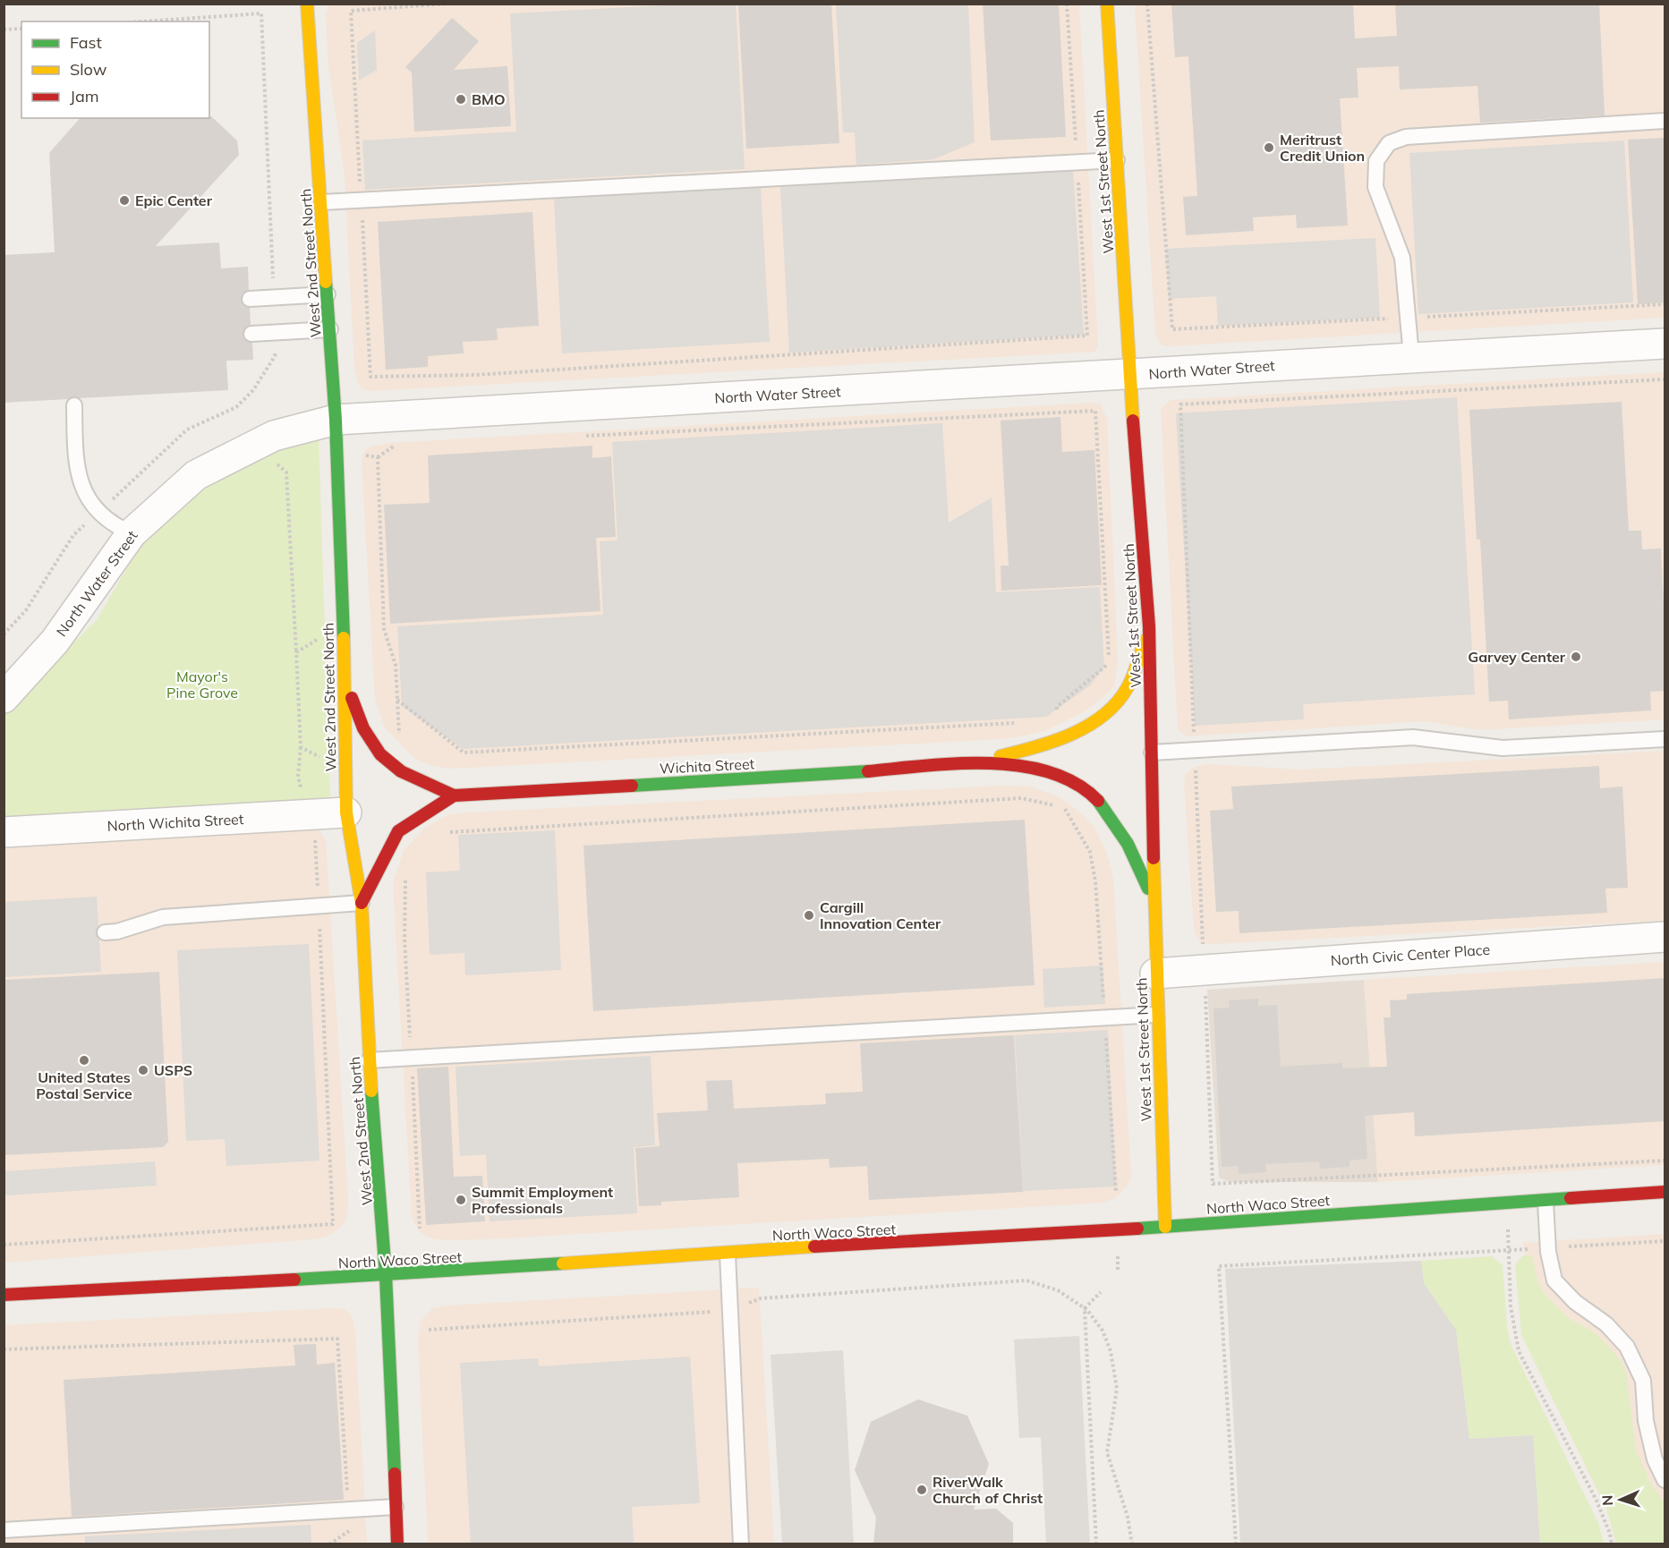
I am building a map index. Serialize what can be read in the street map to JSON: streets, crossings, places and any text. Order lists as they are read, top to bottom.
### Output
{
  "streets": {
    "street": [
      "West 1st Street North",
      "West 2nd Street North",
      "North Water Street",
      "Wichita Street",
      "North Wichita Street",
      "North Civic Center Place",
      "North Waco Street"
    ]
  },
  "crossings": [
    ["West 1st Street North", "North Water Street"],
    ["West 1st Street North", "North Civic Center Place"],
    ["West 1st Street North", "North Waco Street"],
    ["West 2nd Street North", "North Water Street"],
    ["West 2nd Street North", "North Wichita Street"],
    ["West 2nd Street North", "North Waco Street"]
  ],
  "parks": ["Mayor's Pine Grove"],
  "places": [
    "BMO",
    "Meritrust Credit Union",
    "Epic Center",
    "Garvey Center",
    "Cargill Innovation Center",
    "United States Postal Service",
    "USPS",
    "Summit Employment Professionals",
    "RiverWalk Church of Christ"
  ],
  "legend": ["Fast", "Slow", "Jam"],
  "north": "left"
}
